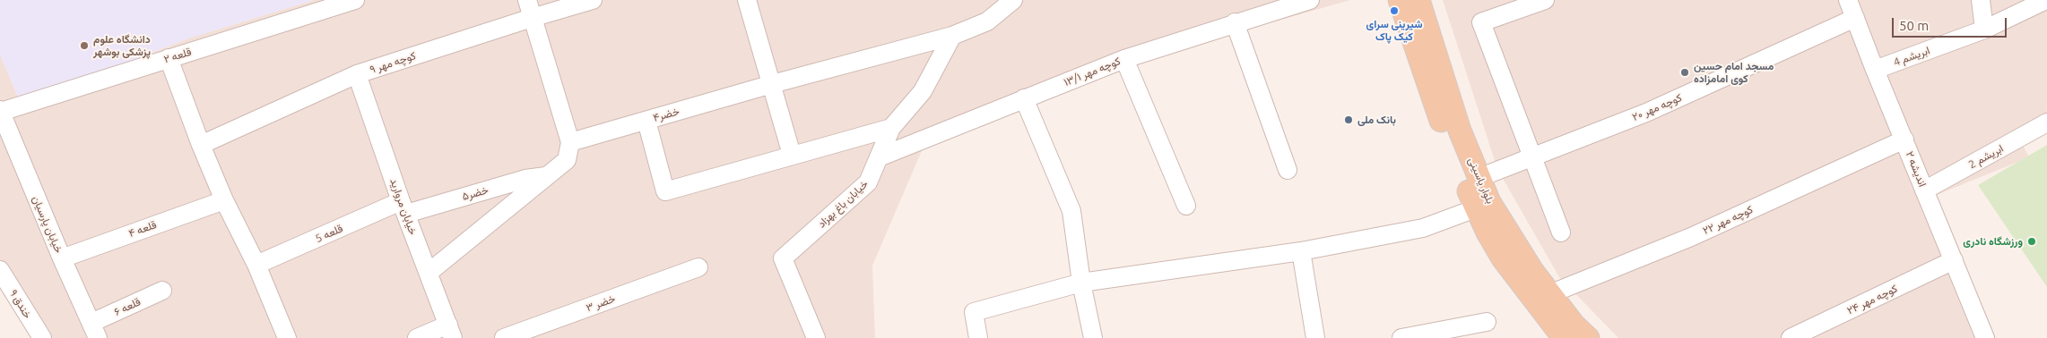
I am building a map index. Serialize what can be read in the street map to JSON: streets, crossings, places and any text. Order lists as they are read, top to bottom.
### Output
{
  "streets": {
    "main road": ["بلوار یاسینی"],
    "street": [
      "قلعه ۲",
      "ابریشم 4",
      "کوچه مهر ۹",
      "کوچه مهر ۱۳/۱",
      "کوچه مهر ۲۰",
      "خضر۴",
      "ابریشم 2",
      "اندیشه ۲",
      "خضر۵",
      "خیابان باغ بهزاد",
      "خیابان مروارید",
      "کوچه مهر ۲۲",
      "خیابان پارسیان",
      "قلعه ۴",
      "قلعه 5",
      "کوچه مهر ۲۴",
      "خضر ۳",
      "خندق ۹",
      "قلعه ۶"
    ]
  },
  "crossings": [
    ["قلعه ۲", "خیابان پارسیان"],
    ["ابریشم 4", "اندیشه ۲"],
    ["کوچه مهر ۹", "خیابان مروارید"],
    ["کوچه مهر ۱۳/۱", "خیابان باغ بهزاد"],
    ["کوچه مهر ۲۰", "اندیشه ۲"],
    ["کوچه مهر ۲۰", "بلوار یاسینی"],
    ["خضر۴", "خیابان باغ بهزاد"],
    ["ابریشم 2", "اندیشه ۲"],
    ["اندیشه ۲", "کوچه مهر ۲۲"],
    ["اندیشه ۲", "کوچه مهر ۲۴"],
    ["بلوار یاسینی", "کوچه مهر ۲۲"],
    ["خضر۵", "خیابان مروارید"],
    ["خضر۵", "قلعه 5"],
    ["خیابان مروارید", "قلعه 5"],
    ["خیابان پارسیان", "قلعه ۴"],
    ["خیابان پارسیان", "قلعه ۶"]
  ],
  "places": [
    "شیرینی سرای کیک پاک",
    "دانشگاه علوم پزشکی بوشهر",
    "مسجد امام حسین کوی امامزاده",
    "بانک ملی",
    "ورزشگاه نادری"
  ],
  "scale_bar": "50 m"
}
